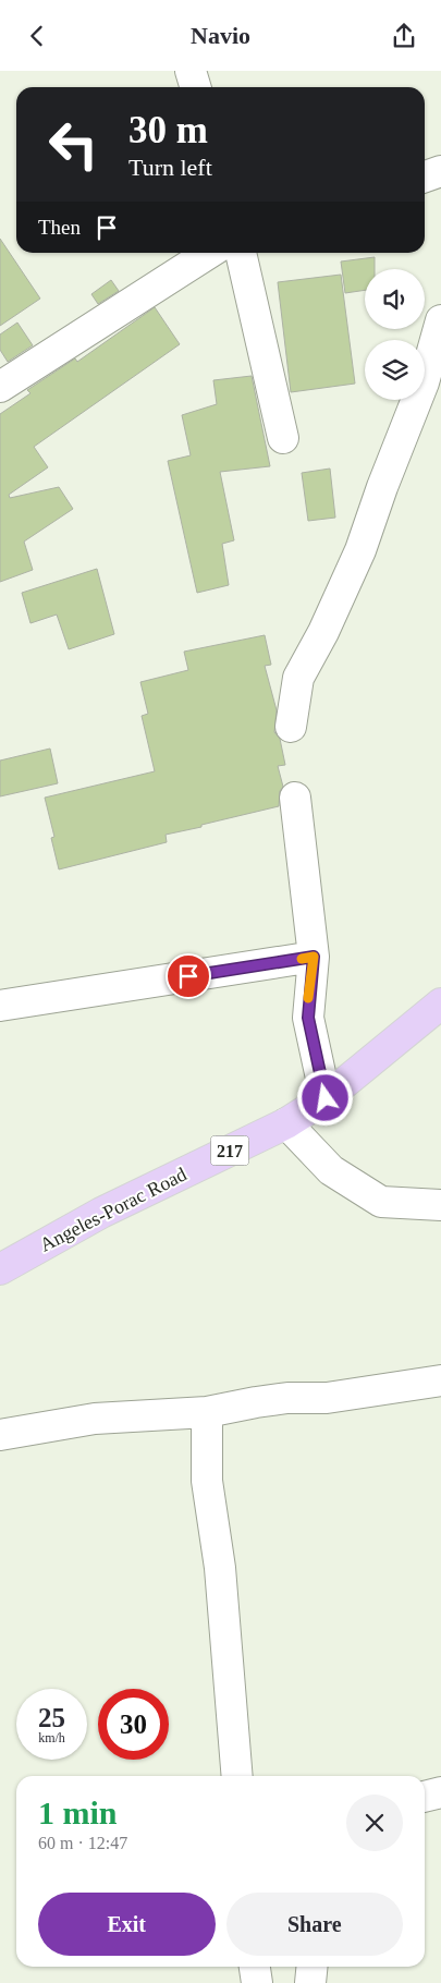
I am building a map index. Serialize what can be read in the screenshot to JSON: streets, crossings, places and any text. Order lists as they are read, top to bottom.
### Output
{
  "streets": {
    "main road": ["217", "Angeles-Porac Road"]
  },
  "page": {
    "header": "Navio",
    "turn": ["30 m", "Turn left"],
    "then": "Then",
    "speed": "25 km/h",
    "limit": "30",
    "heading": ["1 min", "60 m · 12:47"],
    "buttons": ["Exit", "Share"]
  }
}
